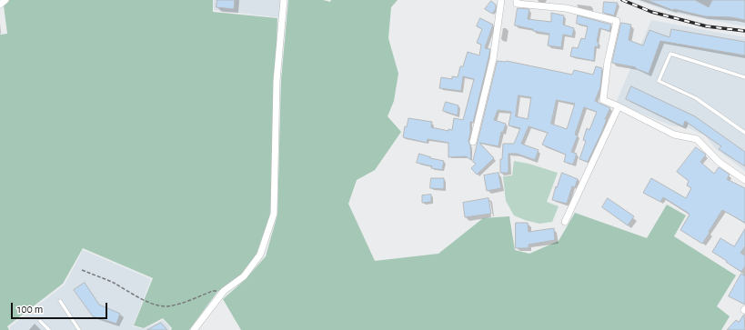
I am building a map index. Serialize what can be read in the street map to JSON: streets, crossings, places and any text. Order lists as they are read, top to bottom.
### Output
{
  "scale_bar": "100 m"
}
